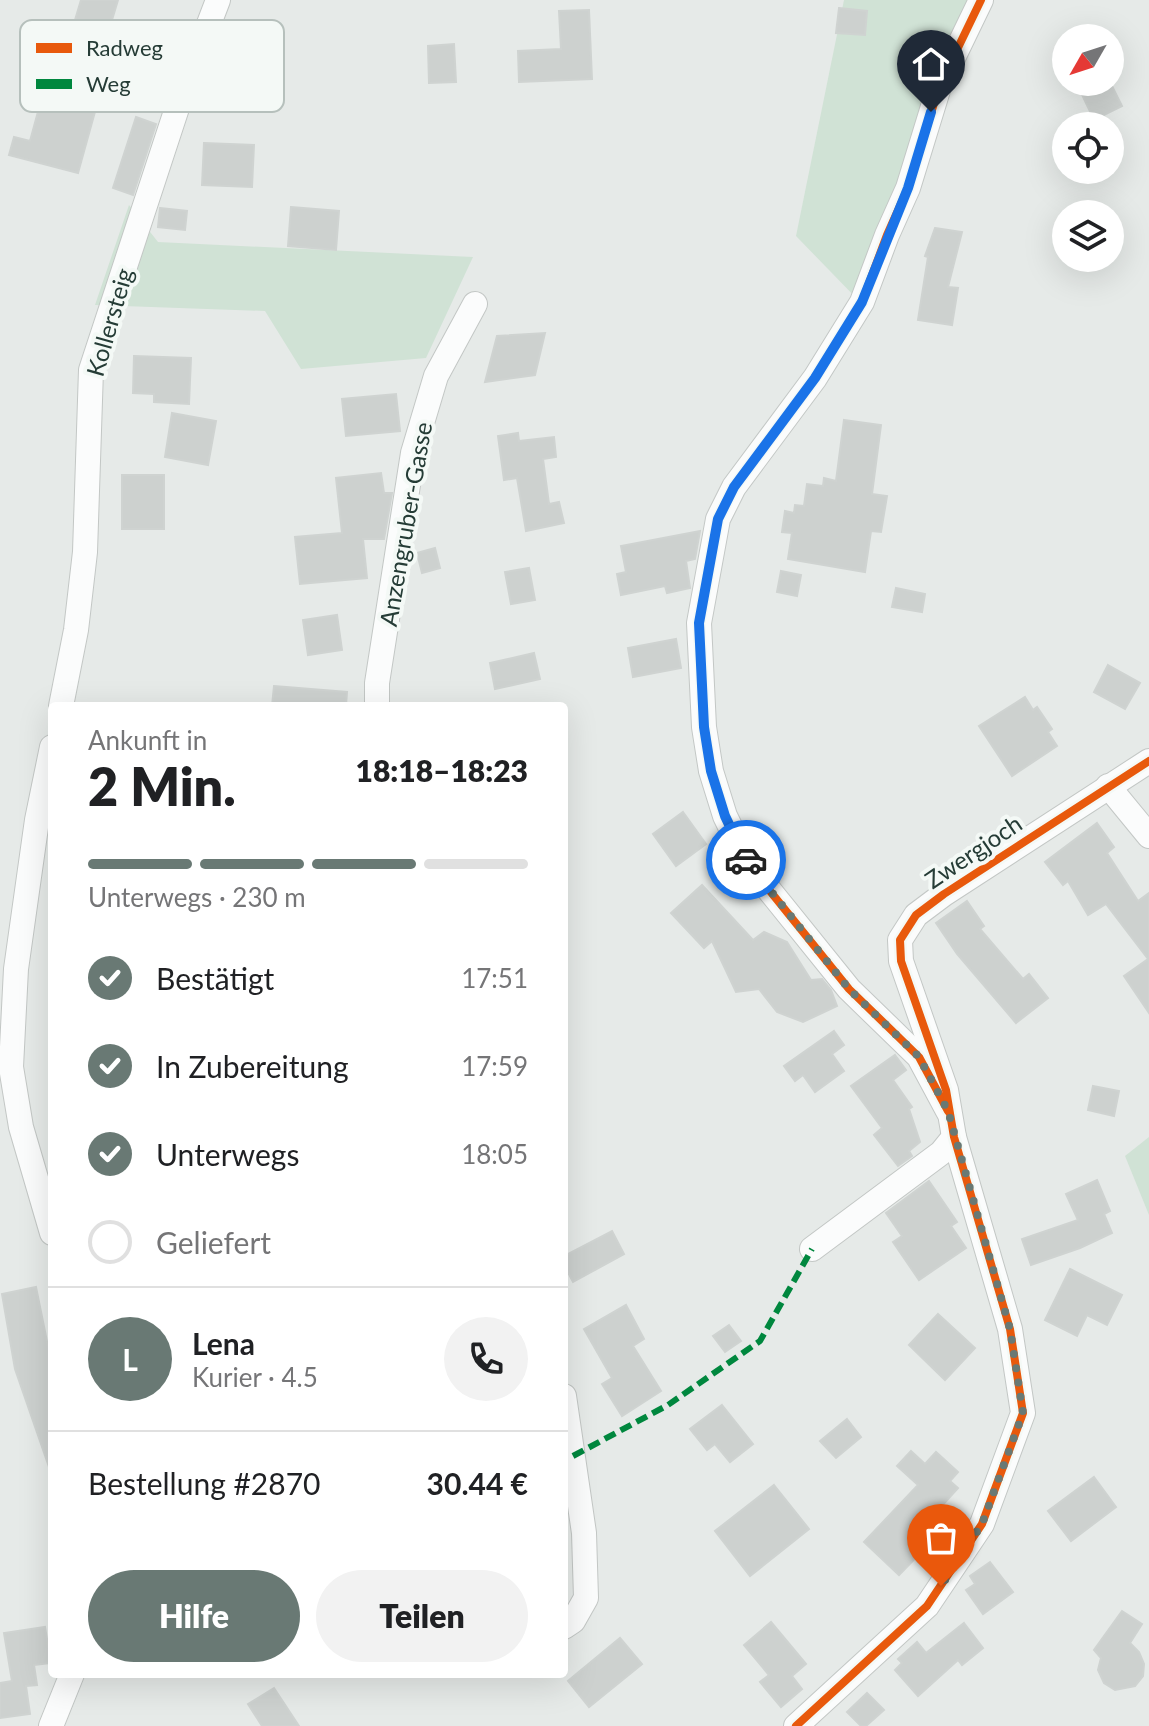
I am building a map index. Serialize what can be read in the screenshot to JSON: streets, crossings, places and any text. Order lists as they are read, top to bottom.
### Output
{
  "streets": {
    "street": ["Kollersteig", "Anzengruber-Gasse", "Zwergjoch"]
  },
  "legend": ["Radweg", "Weg"],
  "north": "bottom left",
  "page": {
    "heading": ["2 Min.", "Ankunft in", "18:18–18:23"],
    "panel": [
      "Lena",
      "Kurier · 4.5",
      "Bestellung #2870",
      "30.44 €"
    ],
    "bar": "Unterwegs · 230 m",
    "list": [
      ["Bestätigt", "17:51"],
      ["In Zubereitung", "17:59"],
      ["Unterwegs", "18:05"],
      "Geliefert"
    ],
    "round": "L",
    "buttons": ["Hilfe", "Teilen"]
  }
}
